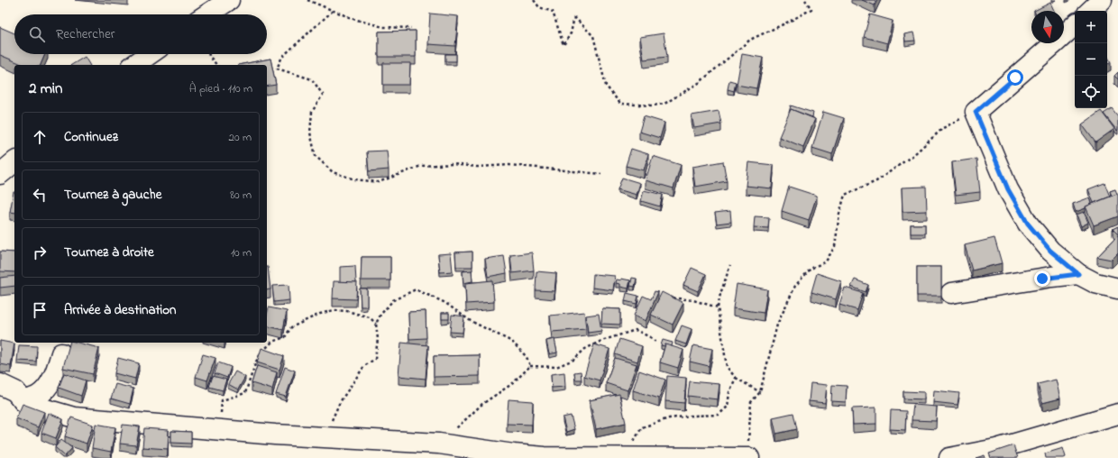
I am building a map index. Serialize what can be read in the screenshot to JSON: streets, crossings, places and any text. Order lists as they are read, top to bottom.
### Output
{
  "north": "bottom",
  "page": {
    "map_buttons": ["+", "−"],
    "search": "Rechercher",
    "heading": ["2 min", "À pied · 110 m"],
    "list": [
      ["Continuez", "20 m"],
      ["Tournez à gauche", "80 m"],
      ["Tournez à droite", "10 m"],
      "Arrivée à destination"
    ]
  }
}
